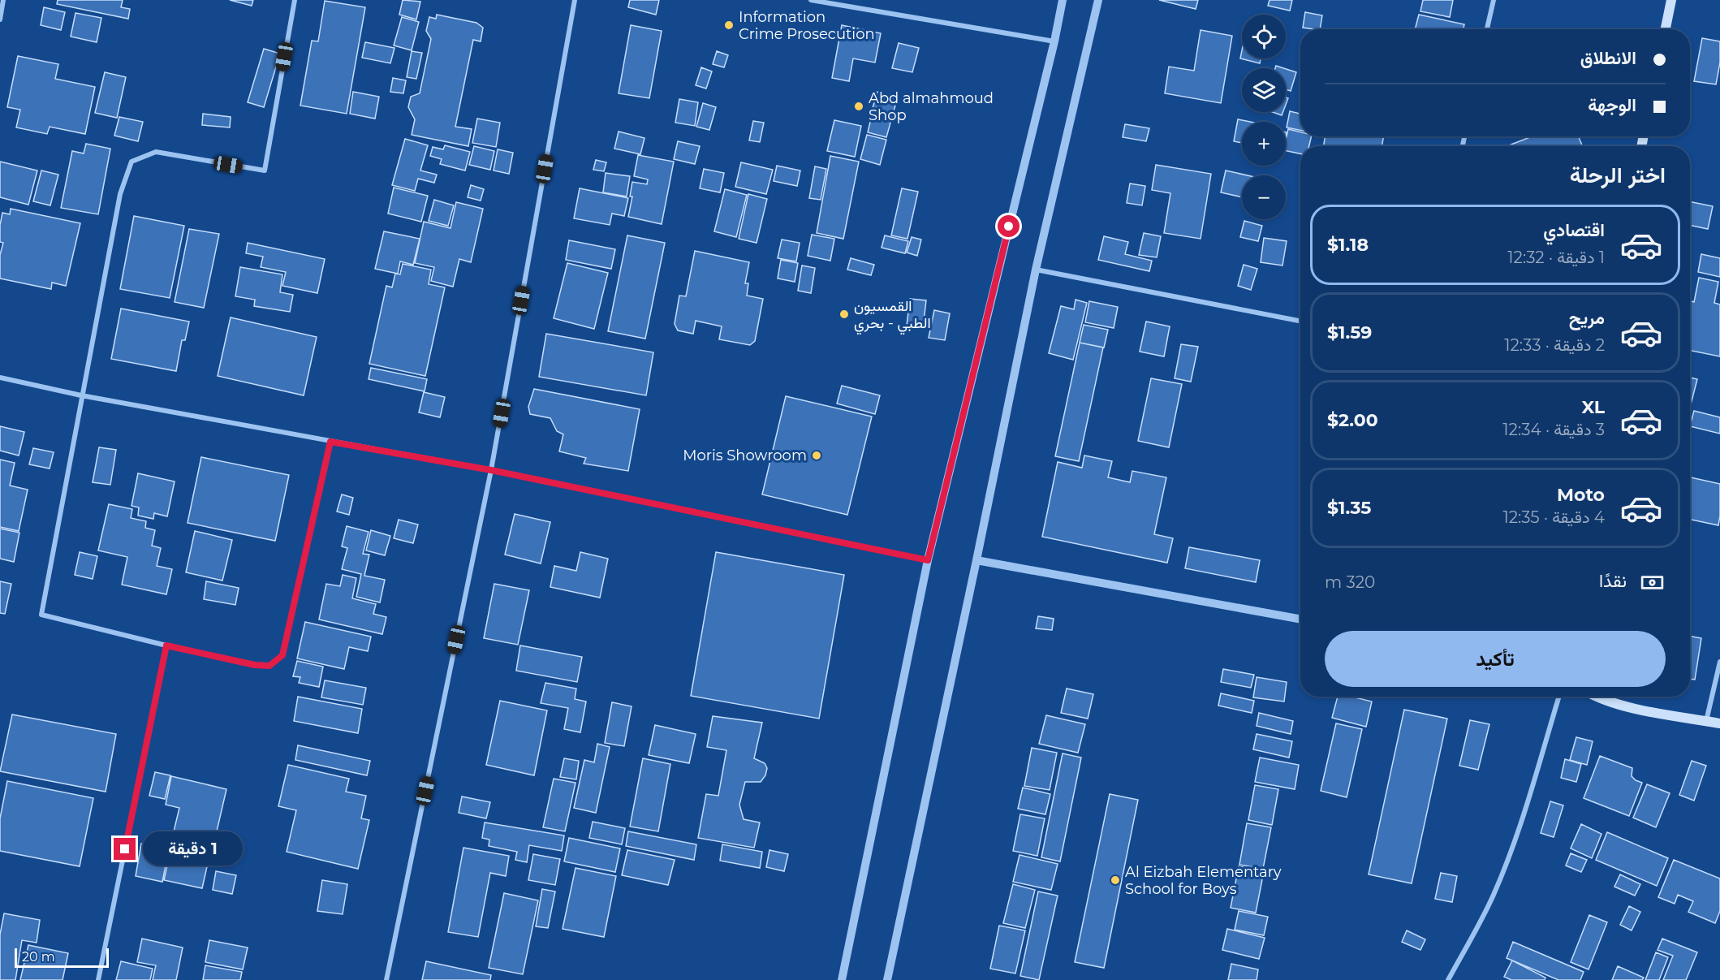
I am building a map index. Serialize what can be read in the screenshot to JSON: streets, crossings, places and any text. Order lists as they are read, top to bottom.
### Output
{
  "places": [
    "Information Crime Prosecution",
    "Abd almahmoud Shop",
    "القمسيون الطبي - بحري",
    "Moris Showroom",
    "Al Eizbah Elementary School for Boys"
  ],
  "scale_bar": "20 m",
  "page": {
    "map_buttons": ["+", "−"],
    "banner": ["الانطلاق", "الوجهة"],
    "heading": "اختر الرحلة",
    "list": [
      {
        "name": "اقتصادي",
        "note": "1 دقيقة · 12:32",
        "value": "$1.18"
      },
      {
        "name": "مريح",
        "note": "2 دقيقة · 12:33",
        "value": "$1.59"
      },
      {
        "name": "XL",
        "note": "3 دقيقة · 12:34",
        "value": "$2.00"
      },
      {
        "name": "Moto",
        "note": "4 دقيقة · 12:35",
        "value": "$1.35"
      }
    ],
    "pay": ["نقدًا", "320 m"],
    "buttons": "تأكيد",
    "bubble": "1 دقيقة",
    "scale": "20 m"
  }
}
